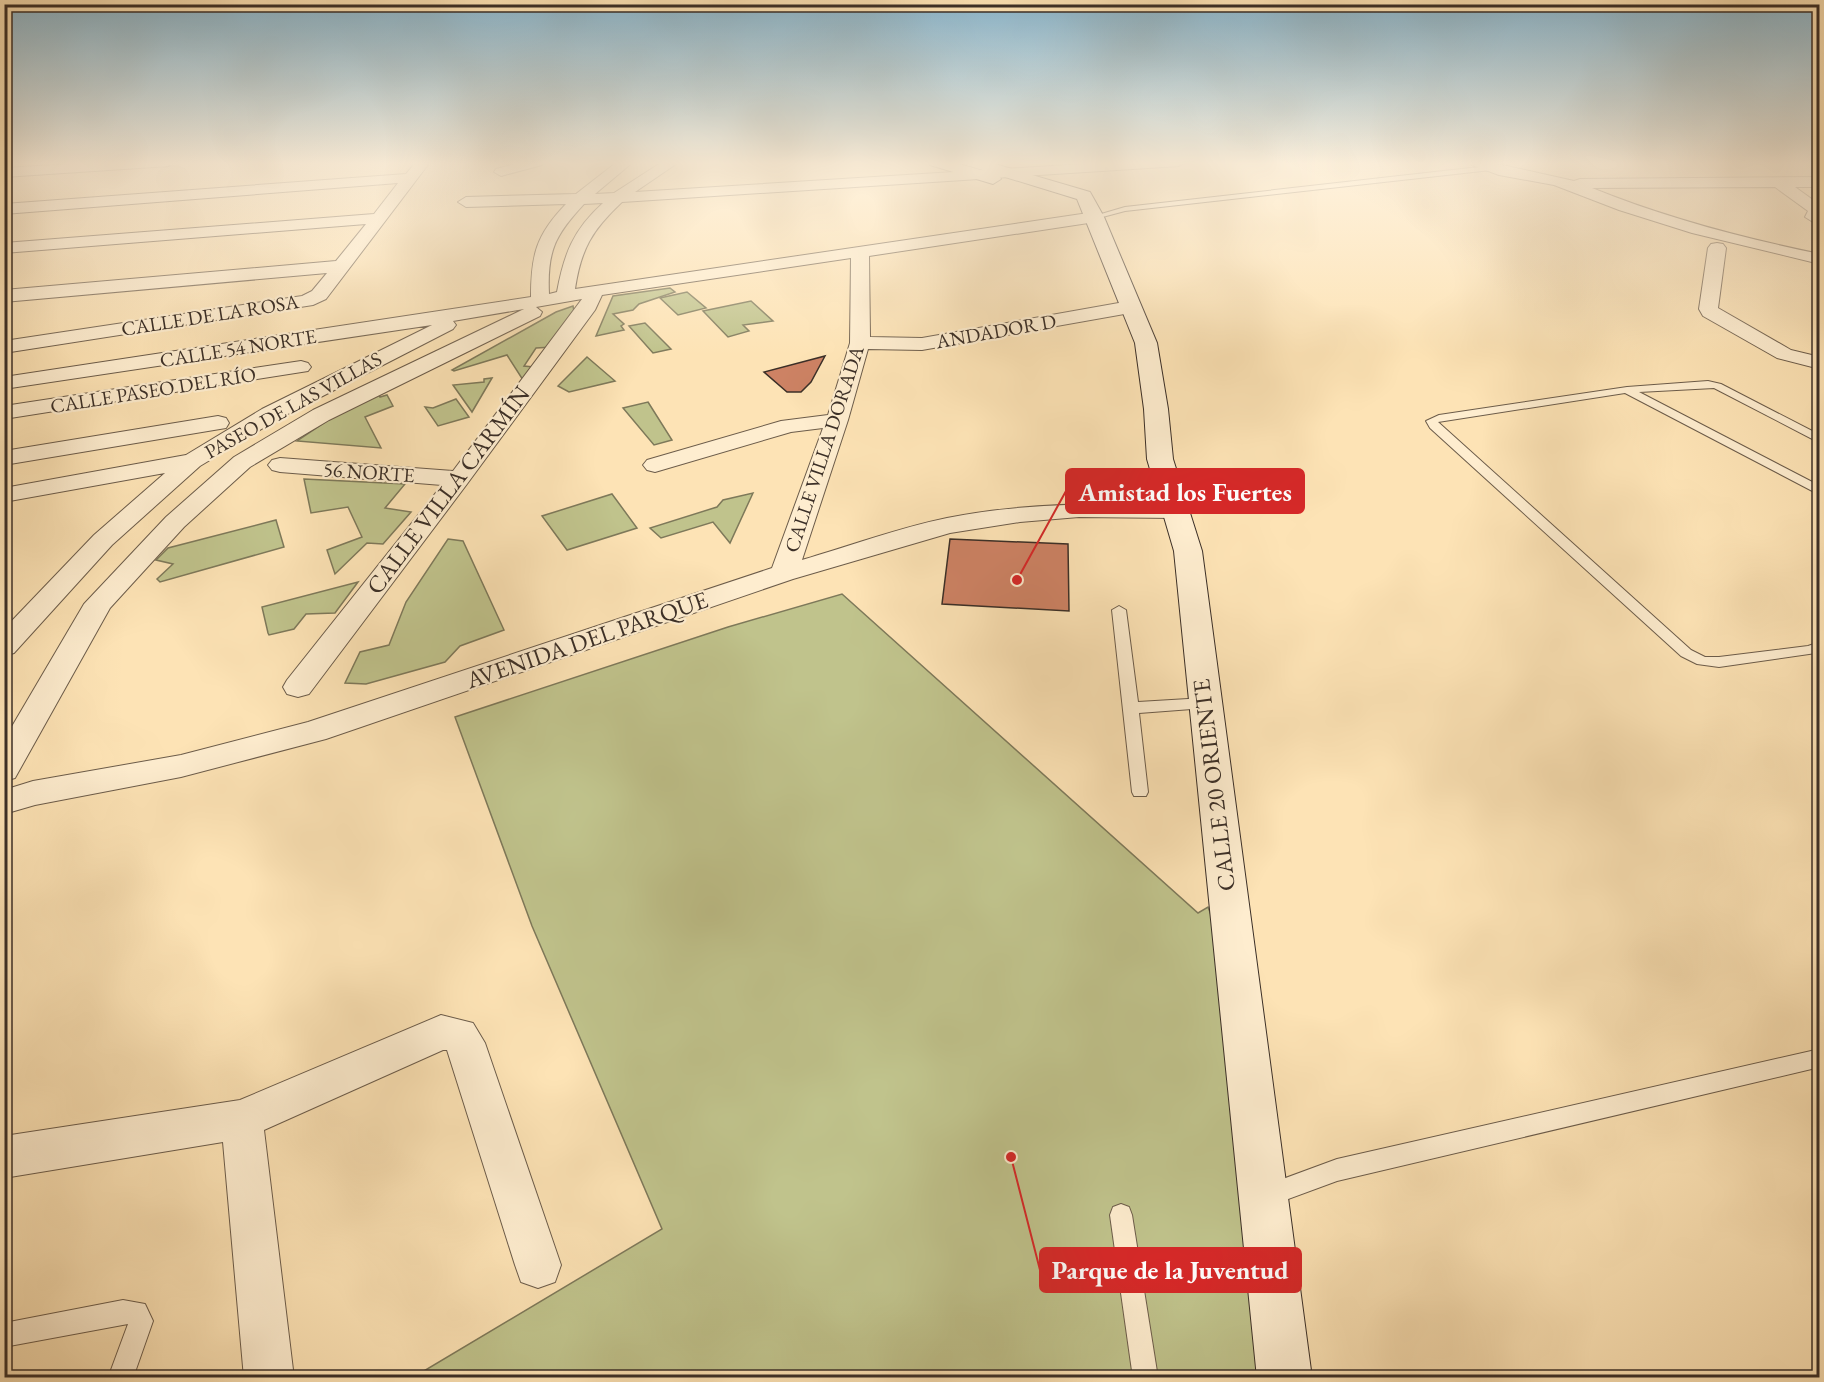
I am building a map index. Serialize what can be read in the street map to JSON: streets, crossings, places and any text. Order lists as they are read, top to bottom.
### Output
{
  "streets": {
    "main road": ["CALLE 20 ORIENTE"],
    "street": [
      "CALLE DE LA ROSA",
      "ANDADOR D",
      "CALLE 54 NORTE",
      "CALLE PASEO DEL RÍO",
      "PASEO DE LAS VILLAS",
      "CALLE VILLA DORADA",
      "56 NORTE",
      "CALLE VILLA CARMÍN",
      "AVENIDA DEL PARQUE"
    ]
  },
  "crossings": [
    ["ANDADOR D", "CALLE VILLA DORADA"],
    ["ANDADOR D", "CALLE 20 ORIENTE"],
    ["CALLE 54 NORTE", "PASEO DE LAS VILLAS"],
    ["CALLE VILLA DORADA", "AVENIDA DEL PARQUE"],
    ["56 NORTE", "CALLE VILLA CARMÍN"],
    ["AVENIDA DEL PARQUE", "CALLE 20 ORIENTE"]
  ],
  "places": ["Amistad los Fuertes", "Parque de la Juventud"]
}
